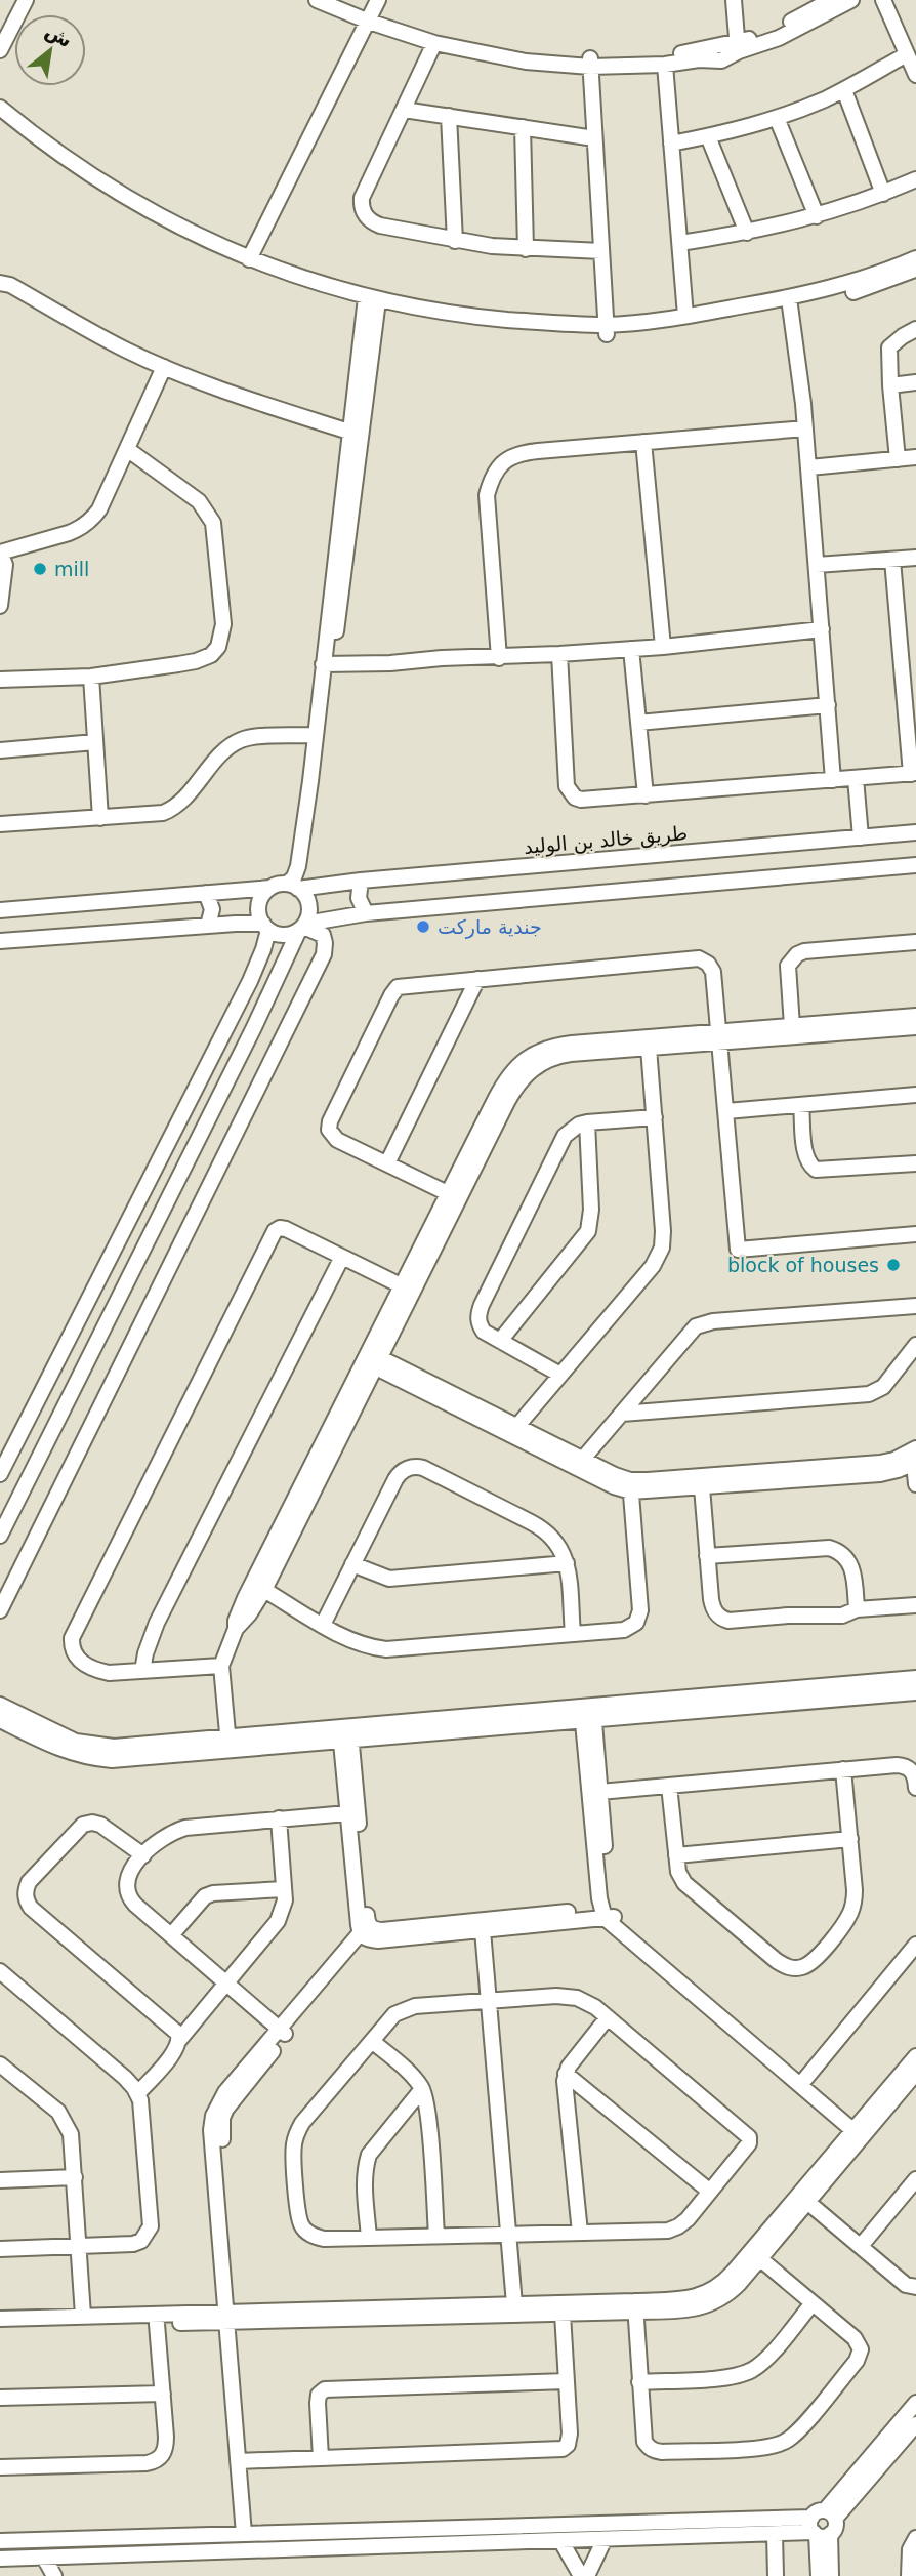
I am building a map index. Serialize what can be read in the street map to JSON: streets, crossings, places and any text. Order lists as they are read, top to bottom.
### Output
{
  "streets": {
    "street": ["طريق خالد بن الوليد"]
  },
  "places": ["mill", "جندية ماركت", "block of houses"],
  "north": "top right"
}
